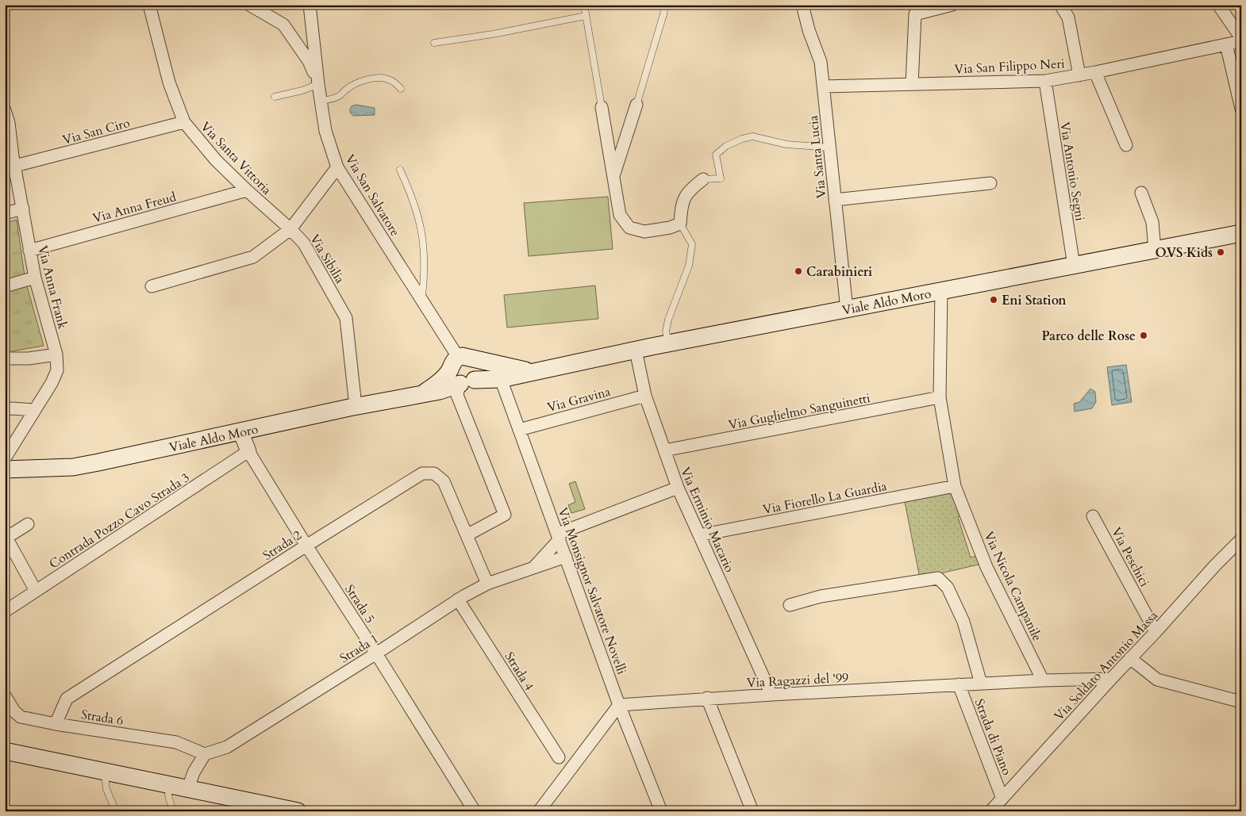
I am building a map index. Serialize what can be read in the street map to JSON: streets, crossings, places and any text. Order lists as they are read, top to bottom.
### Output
{
  "streets": {
    "main road": ["Viale Aldo Moro"],
    "street": [
      "Via San Filippo Neri",
      "Via San Ciro",
      "Via Santa Lucia",
      "Via Santa Vittoria",
      "Via Antonio Segni",
      "Via San Salvatore",
      "Via Anna Freud",
      "Via Sibilia",
      "Via Anna Frank",
      "Via Gravina",
      "Via Guglielmo Sanguinetti",
      "Via Fiorello La Guardia",
      "Via Erminio Macario",
      "Contrada Pozzo Cavo Strada 3",
      "Strada 2",
      "Via Peschici",
      "Via Nicola Campanile",
      "Via Monsignor Salvatore Novelli",
      "Strada 5",
      "Strada 1",
      "Via Soldato Antonio Massa",
      "Strada 4",
      "Via Ragazzi del '99",
      "Strada 6",
      "Strada di Piano"
    ]
  },
  "crossings": [
    ["Via San Filippo Neri", "Via Santa Lucia"],
    ["Via San Filippo Neri", "Via Antonio Segni"],
    ["Via San Ciro", "Via Santa Vittoria"],
    ["Via San Ciro", "Via Anna Frank"],
    ["Via Santa Lucia", "Viale Aldo Moro"],
    ["Via Santa Vittoria", "Via Anna Freud"],
    ["Via Santa Vittoria", "Via Sibilia"],
    ["Via Antonio Segni", "Viale Aldo Moro"],
    ["Via San Salvatore", "Viale Aldo Moro"],
    ["Via Anna Freud", "Via Anna Frank"],
    ["Via Sibilia", "Viale Aldo Moro"],
    ["Viale Aldo Moro", "Via Erminio Macario"],
    ["Viale Aldo Moro", "Via Nicola Campanile"],
    ["Viale Aldo Moro", "Via Monsignor Salvatore Novelli"],
    ["Via Gravina", "Via Erminio Macario"],
    ["Via Gravina", "Via Monsignor Salvatore Novelli"],
    ["Via Guglielmo Sanguinetti", "Via Erminio Macario"],
    ["Via Guglielmo Sanguinetti", "Via Nicola Campanile"],
    ["Via Fiorello La Guardia", "Via Erminio Macario"],
    ["Via Fiorello La Guardia", "Via Nicola Campanile"],
    ["Via Erminio Macario", "Via Ragazzi del '99"],
    ["Contrada Pozzo Cavo Strada 3", "Strada 5"],
    ["Strada 2", "Strada 5"],
    ["Strada 2", "Strada 1"],
    ["Strada 2", "Strada 6"],
    ["Via Peschici", "Via Soldato Antonio Massa"],
    ["Via Nicola Campanile", "Via Ragazzi del '99"],
    ["Via Monsignor Salvatore Novelli", "Strada 1"],
    ["Via Monsignor Salvatore Novelli", "Via Ragazzi del '99"],
    ["Strada 5", "Strada 1"],
    ["Strada 1", "Strada 4"],
    ["Strada 1", "Strada 6"],
    ["Via Soldato Antonio Massa", "Via Ragazzi del '99"],
    ["Via Soldato Antonio Massa", "Strada di Piano"],
    ["Via Ragazzi del '99", "Strada di Piano"]
  ],
  "places": [
    "OVS Kids",
    "Carabinieri",
    "Eni Station",
    "Parco delle Rose"
  ]
}
